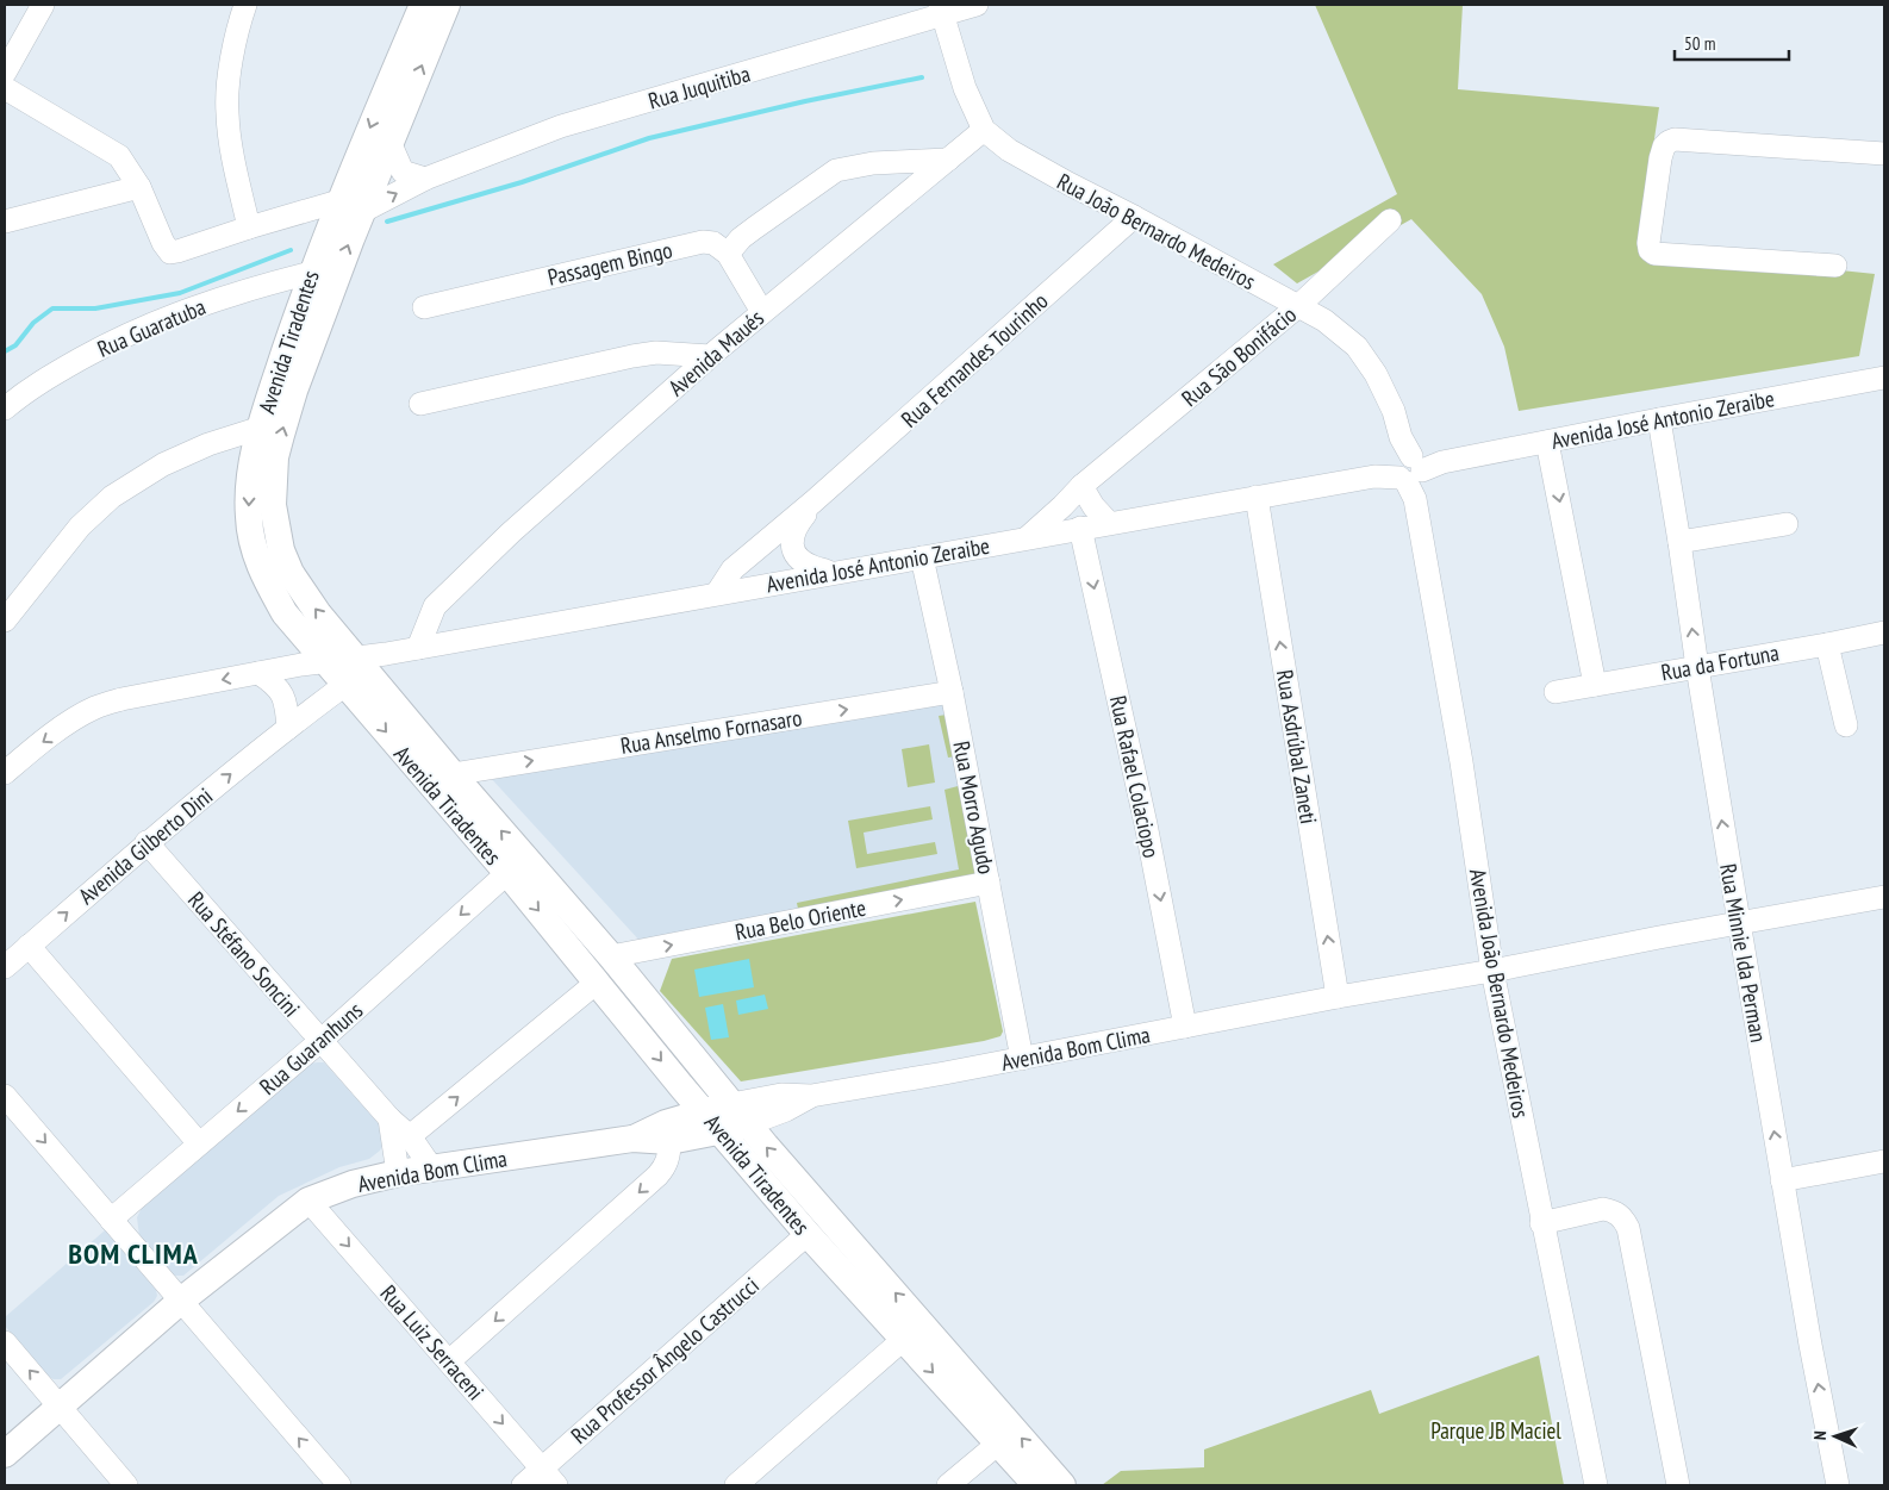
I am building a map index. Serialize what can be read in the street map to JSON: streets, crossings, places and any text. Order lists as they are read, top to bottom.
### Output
{
  "streets": {
    "main road": ["Avenida Tiradentes", "Avenida Bom Clima"],
    "street": [
      "Rua Juquitiba",
      "Rua João Bernardo Medeiros",
      "Passagem Bingo",
      "Rua Guaratuba",
      "Avenida Maués",
      "Rua São Bonifácio",
      "Rua Fernandes Tourinho",
      "Avenida José Antonio Zeraibe",
      "Rua da Fortuna",
      "Rua Anselmo Fornasaro",
      "Rua Asdrúbal Zaneti",
      "Rua Rafael Colaciopo",
      "Rua Morro Agudo",
      "Avenida Gilberto Dini",
      "Rua Belo Oriente",
      "Rua Minnie Ida Perman",
      "Rua Stéfano Soncini",
      "Avenida João Bernardo Medeiros",
      "Rua Guaranhuns",
      "Rua Luiz Serraceni",
      "Rua Professor Ângelo Castrucci"
    ]
  },
  "crossings": [
    ["Rua Juquitiba", "Rua João Bernardo Medeiros"],
    ["Rua Juquitiba", "Avenida Tiradentes"],
    ["Rua João Bernardo Medeiros", "Avenida Maués"],
    ["Rua João Bernardo Medeiros", "Rua São Bonifácio"],
    ["Rua João Bernardo Medeiros", "Rua Fernandes Tourinho"],
    ["Rua João Bernardo Medeiros", "Avenida José Antonio Zeraibe"],
    ["Rua João Bernardo Medeiros", "Avenida João Bernardo Medeiros"],
    ["Rua Guaratuba", "Avenida Tiradentes"],
    ["Avenida Tiradentes", "Avenida Maués"],
    ["Avenida Tiradentes", "Avenida José Antonio Zeraibe"],
    ["Avenida Tiradentes", "Rua Anselmo Fornasaro"],
    ["Avenida Tiradentes", "Avenida Gilberto Dini"],
    ["Avenida Tiradentes", "Rua Belo Oriente"],
    ["Avenida Tiradentes", "Rua Guaranhuns"],
    ["Avenida Tiradentes", "Avenida Bom Clima"],
    ["Avenida Tiradentes", "Rua Professor Ângelo Castrucci"],
    ["Avenida Maués", "Avenida José Antonio Zeraibe"],
    ["Avenida Maués", "Avenida Gilberto Dini"],
    ["Rua São Bonifácio", "Avenida José Antonio Zeraibe"],
    ["Rua Fernandes Tourinho", "Avenida José Antonio Zeraibe"],
    ["Avenida José Antonio Zeraibe", "Rua Asdrúbal Zaneti"],
    ["Avenida José Antonio Zeraibe", "Rua Rafael Colaciopo"],
    ["Avenida José Antonio Zeraibe", "Rua Morro Agudo"],
    ["Avenida José Antonio Zeraibe", "Avenida Gilberto Dini"],
    ["Avenida José Antonio Zeraibe", "Rua Minnie Ida Perman"],
    ["Avenida José Antonio Zeraibe", "Avenida João Bernardo Medeiros"],
    ["Rua da Fortuna", "Rua Minnie Ida Perman"],
    ["Rua Anselmo Fornasaro", "Rua Morro Agudo"],
    ["Rua Asdrúbal Zaneti", "Avenida Bom Clima"],
    ["Rua Rafael Colaciopo", "Avenida Bom Clima"],
    ["Rua Morro Agudo", "Rua Belo Oriente"],
    ["Rua Morro Agudo", "Avenida Bom Clima"],
    ["Avenida Gilberto Dini", "Rua Stéfano Soncini"],
    ["Rua Minnie Ida Perman", "Avenida Bom Clima"],
    ["Rua Stéfano Soncini", "Rua Guaranhuns"],
    ["Rua Stéfano Soncini", "Avenida Bom Clima"],
    ["Avenida João Bernardo Medeiros", "Avenida Bom Clima"],
    ["Avenida Bom Clima", "Rua Luiz Serraceni"],
    ["Rua Luiz Serraceni", "Rua Professor Ângelo Castrucci"]
  ],
  "one_way": [
    "Rua Anselmo Fornasaro",
    "Rua Asdrúbal Zaneti",
    "Rua Rafael Colaciopo",
    "Rua Belo Oriente",
    "Rua Minnie Ida Perman"
  ],
  "districts": ["BOM CLIMA"],
  "parks": ["Parque JB Maciel"],
  "scale_bar": "50 m",
  "north": "left"
}
